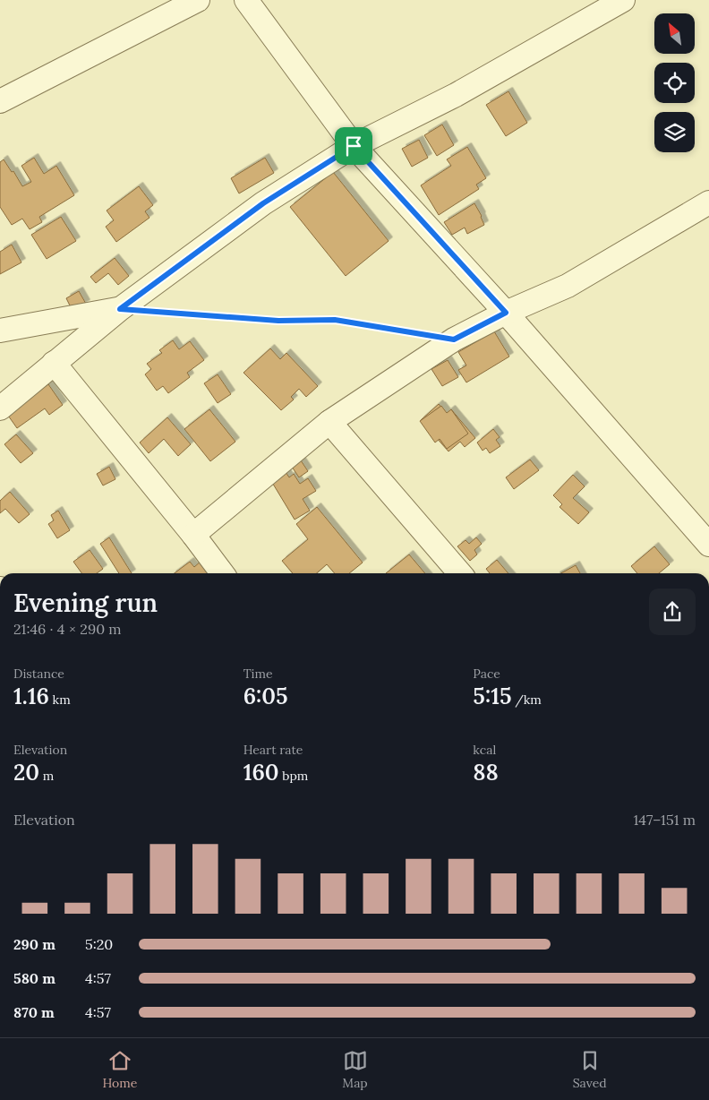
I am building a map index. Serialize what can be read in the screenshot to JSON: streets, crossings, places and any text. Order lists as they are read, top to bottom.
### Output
{
  "north": "top left",
  "page": {
    "heading": ["Evening run", "21:46 · 4 × 290 m"],
    "stats": [
      ["Distance", "1.16 km"],
      ["Time", "6:05"],
      ["Pace", "5:15 /km"],
      ["Elevation", "20 m"],
      ["Heart rate", "160 bpm"],
      ["kcal", "88"]
    ],
    "chart": ["Elevation", "147–151 m"],
    "list": [
      {
        "name": "290 m",
        "note": "5:20"
      },
      {
        "name": "580 m",
        "note": "4:57"
      },
      {
        "name": "870 m",
        "note": "4:57"
      }
    ],
    "tabs": ["Home", "Map", "Saved"]
  }
}
